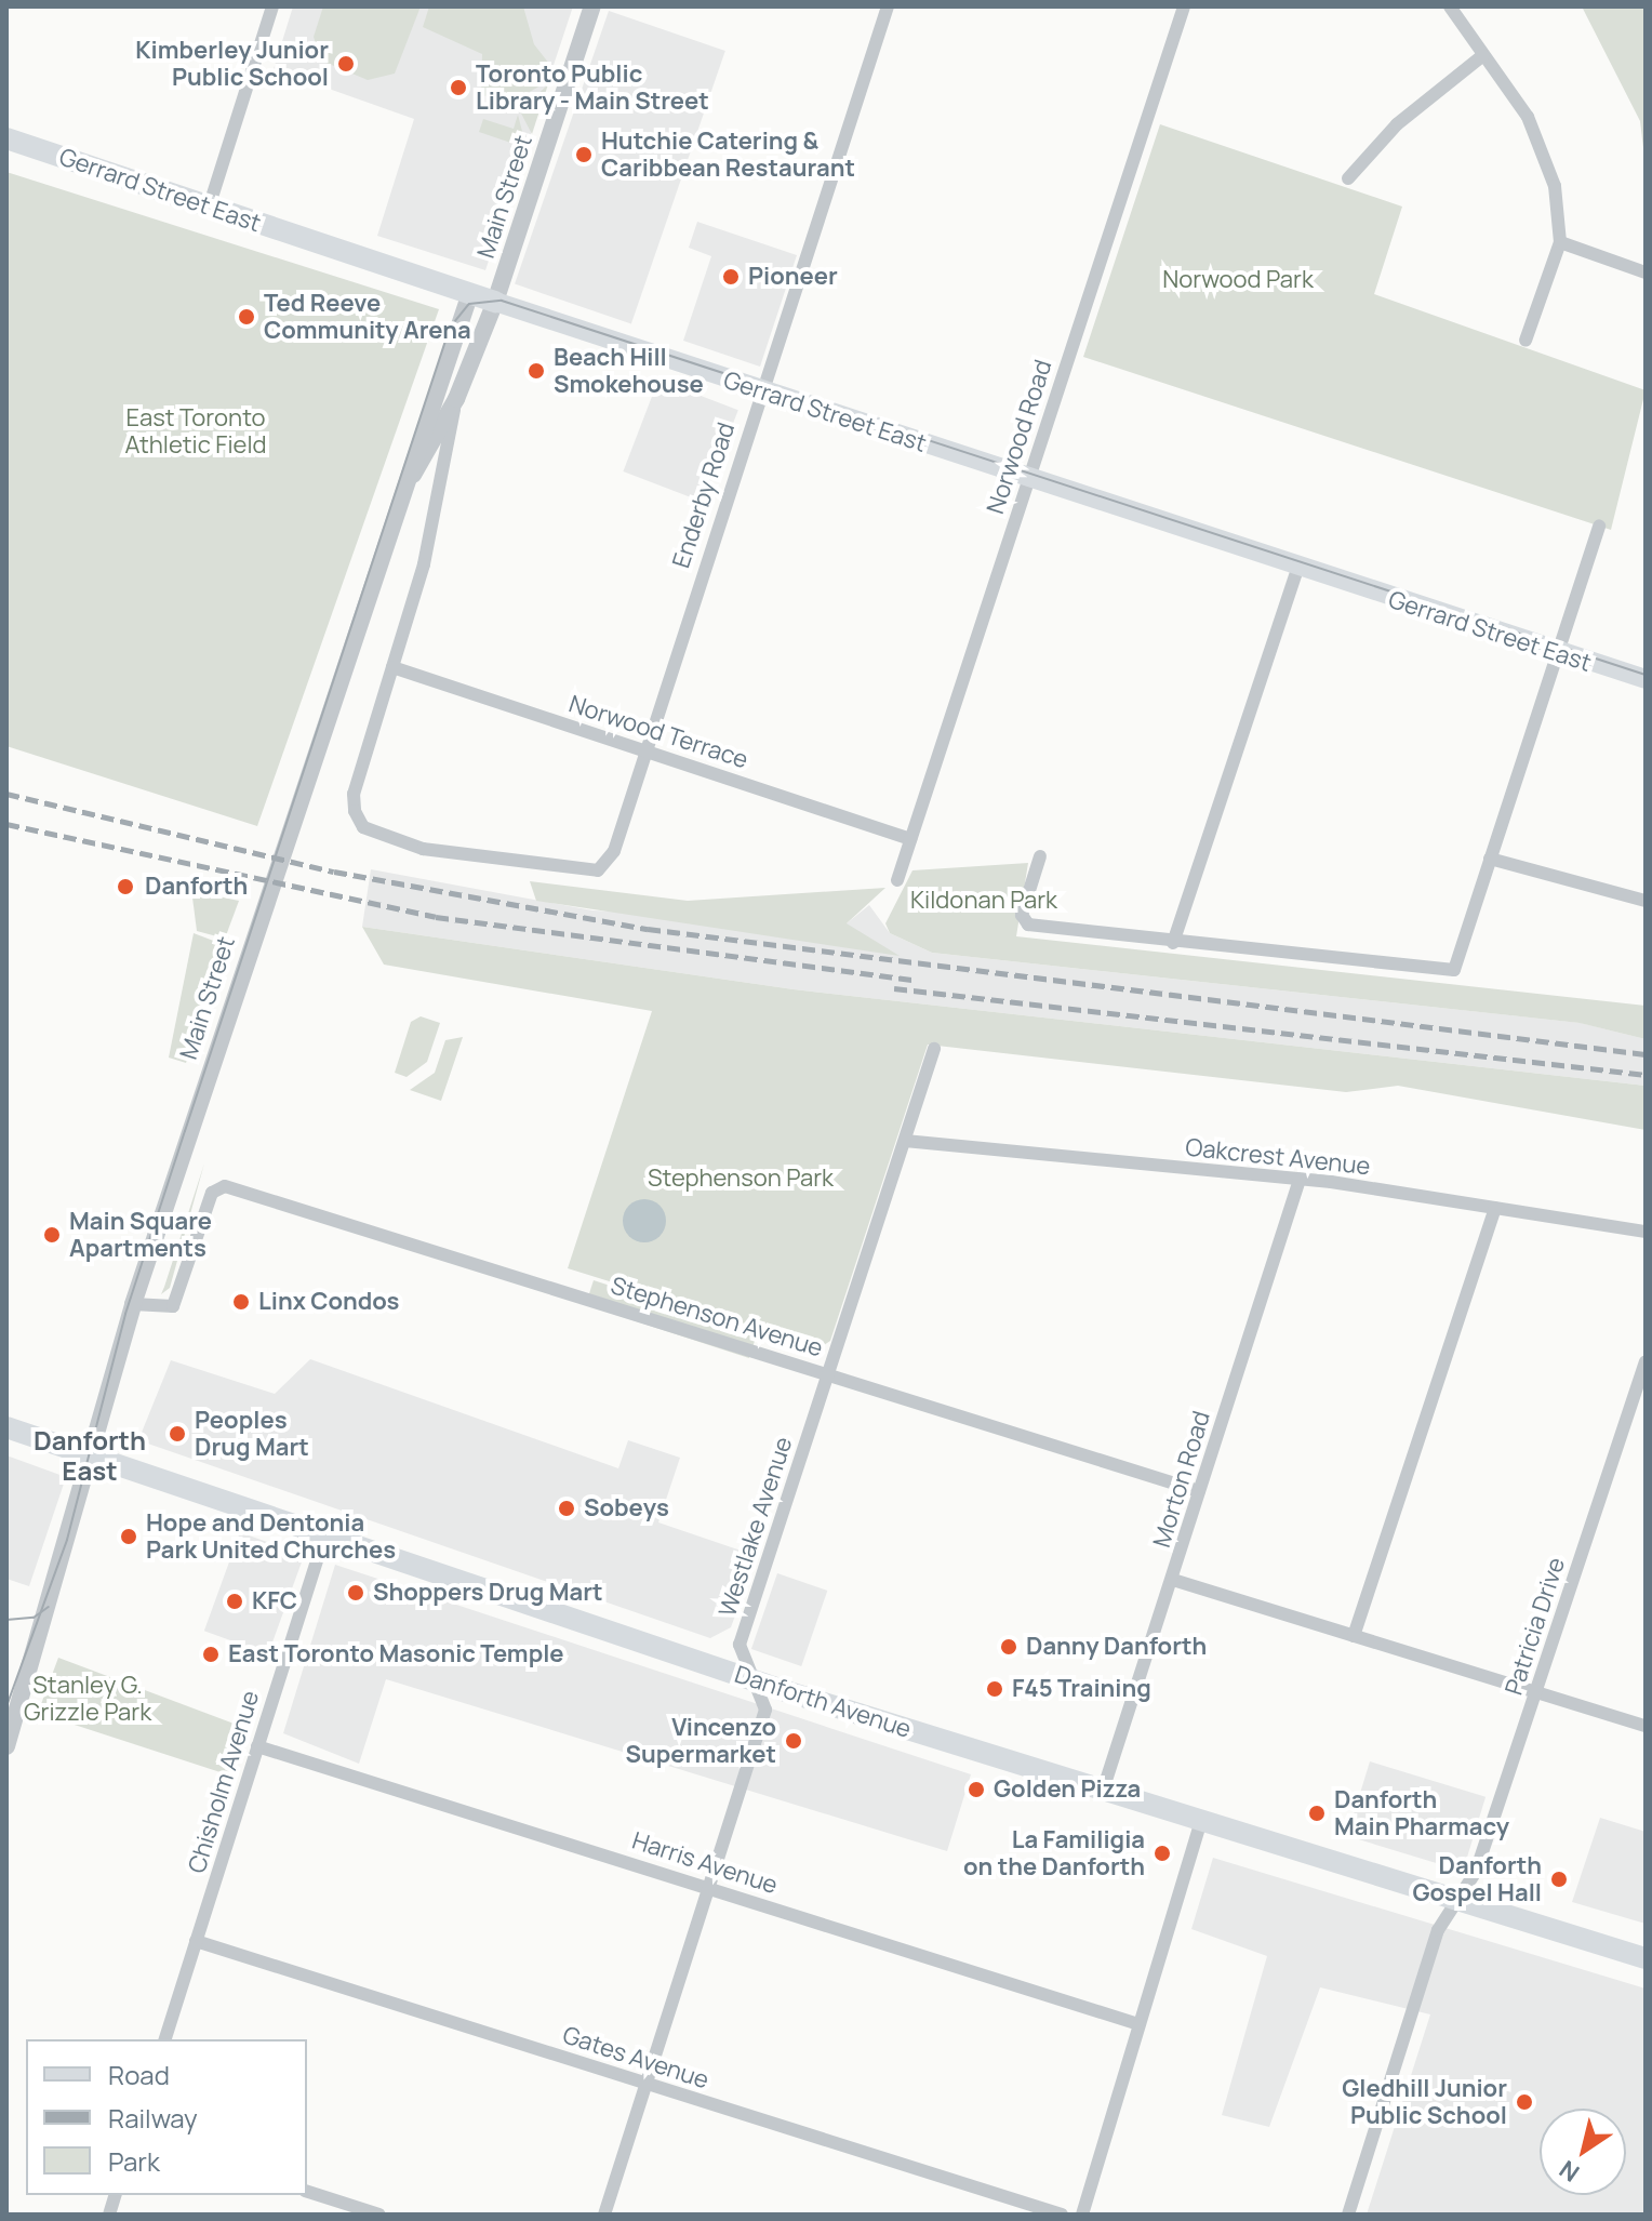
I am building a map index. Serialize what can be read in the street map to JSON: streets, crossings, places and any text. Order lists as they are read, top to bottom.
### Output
{
  "streets": {
    "main road": ["Gerrard Street East", "Danforth Avenue"],
    "street": [
      "Main Street",
      "Norwood Road",
      "Enderby Road",
      "Norwood Terrace",
      "Oakcrest Avenue",
      "Stephenson Avenue",
      "Morton Road",
      "Westlake Avenue",
      "Patricia Drive",
      "Chisholm Avenue",
      "Harris Avenue",
      "Gates Avenue"
    ]
  },
  "crossings": [
    ["Gerrard Street East", "Main Street"],
    ["Gerrard Street East", "Norwood Road"],
    ["Gerrard Street East", "Enderby Road"],
    ["Main Street", "Enderby Road"],
    ["Main Street", "Norwood Terrace"],
    ["Main Street", "Stephenson Avenue"],
    ["Main Street", "Danforth Avenue"],
    ["Norwood Road", "Norwood Terrace"],
    ["Enderby Road", "Norwood Terrace"],
    ["Oakcrest Avenue", "Morton Road"],
    ["Oakcrest Avenue", "Westlake Avenue"],
    ["Stephenson Avenue", "Morton Road"],
    ["Stephenson Avenue", "Westlake Avenue"],
    ["Morton Road", "Danforth Avenue"],
    ["Westlake Avenue", "Danforth Avenue"],
    ["Westlake Avenue", "Harris Avenue"],
    ["Westlake Avenue", "Gates Avenue"],
    ["Patricia Drive", "Danforth Avenue"],
    ["Danforth Avenue", "Chisholm Avenue"],
    ["Chisholm Avenue", "Harris Avenue"],
    ["Chisholm Avenue", "Gates Avenue"]
  ],
  "districts": ["Danforth East"],
  "parks": [
    "Norwood Park",
    "East Toronto Athletic Field",
    "Kildonan Park",
    "Stephenson Park",
    "Stanley G. Grizzle Park"
  ],
  "places": [
    "Kimberley Junior Public School",
    "Toronto Public Library - Main Street",
    "Hutchie Catering & Caribbean Restaurant",
    "Pioneer",
    "Ted Reeve Community Arena",
    "Beach Hill Smokehouse",
    "Danforth",
    "Main Square Apartments",
    "Linx Condos",
    "Peoples Drug Mart",
    "Sobeys",
    "Hope and Dentonia Park United Churches",
    "Shoppers Drug Mart",
    "KFC",
    "Danny Danforth",
    "East Toronto Masonic Temple",
    "F45 Training",
    "Vincenzo Supermarket",
    "Golden Pizza",
    "Danforth Main Pharmacy",
    "La Familigia on the Danforth",
    "Danforth Gospel Hall",
    "Gledhill Junior Public School"
  ],
  "legend": ["Road", "Railway", "Park"],
  "north": "bottom left"
}
